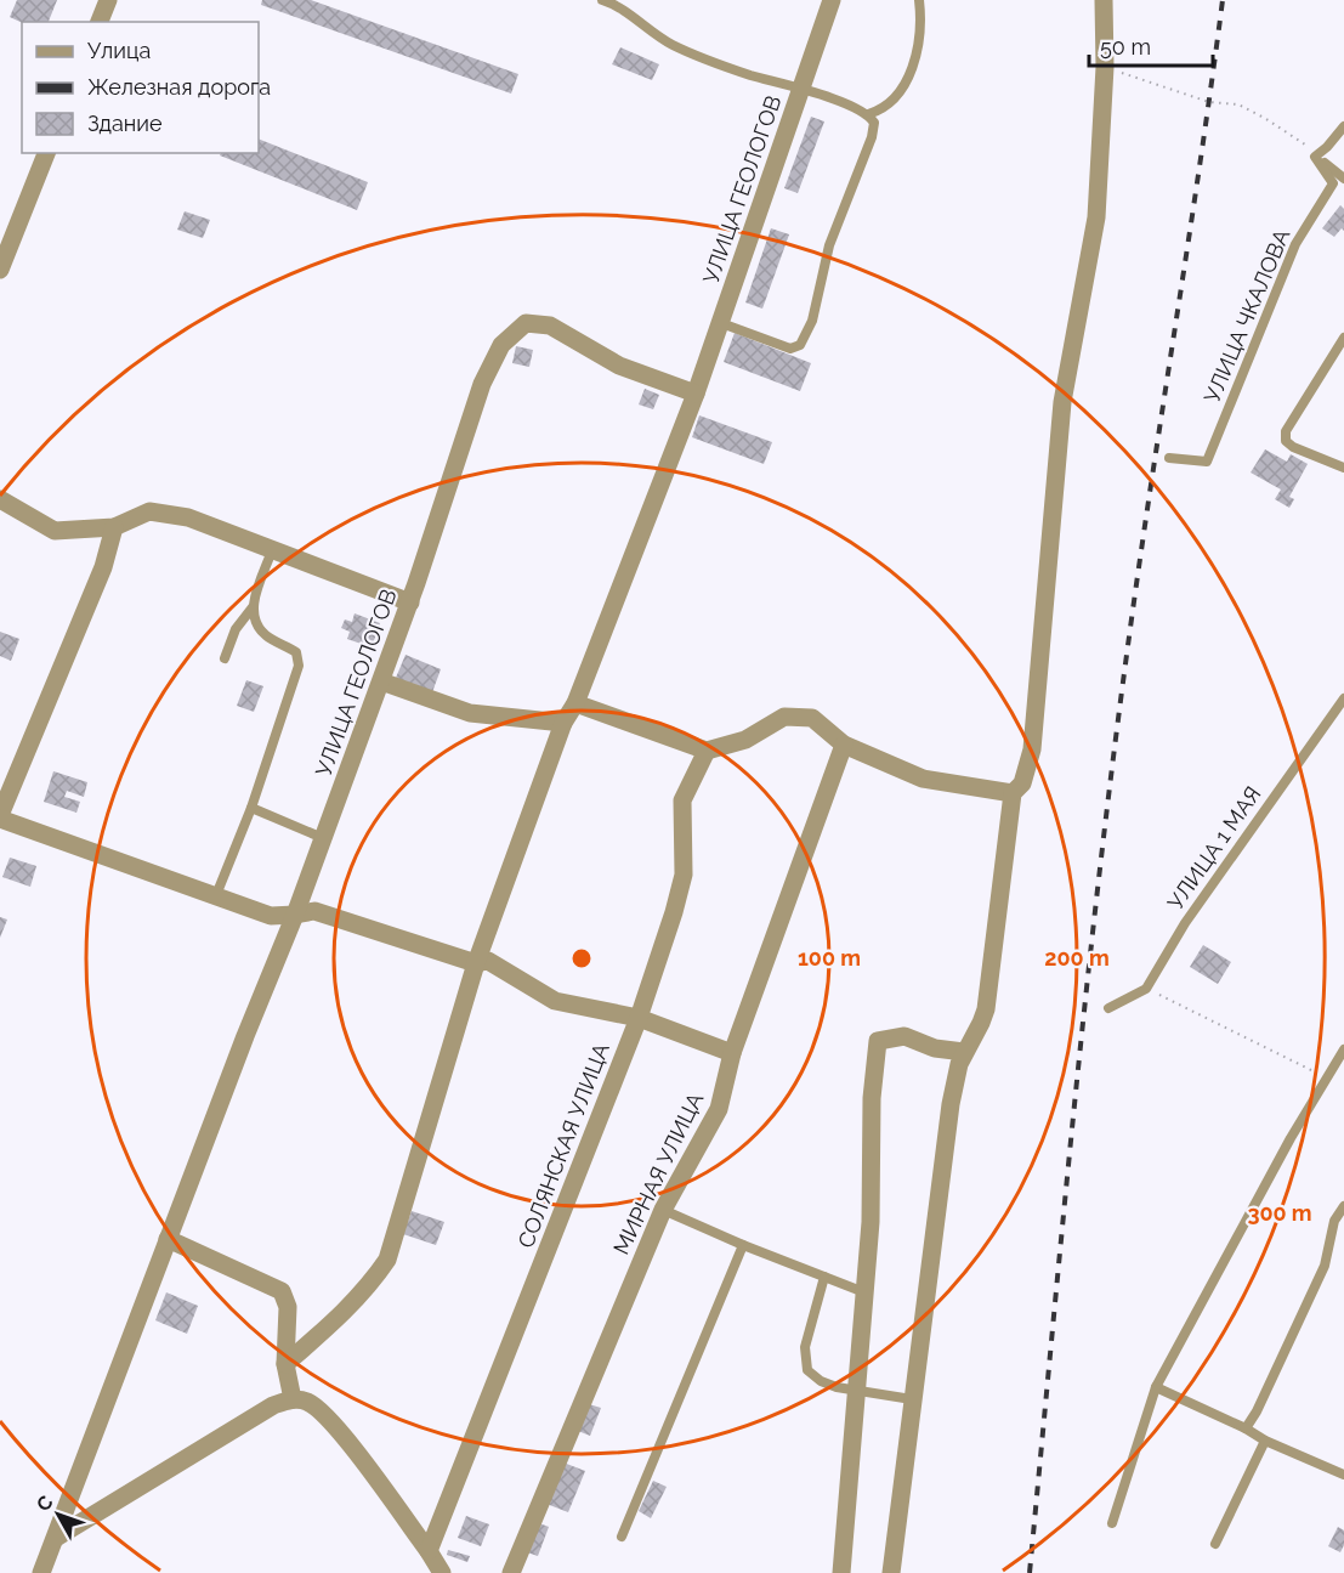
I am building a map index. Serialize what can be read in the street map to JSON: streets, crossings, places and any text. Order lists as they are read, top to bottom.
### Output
{
  "streets": {
    "street": ["УЛИЦА ГЕОЛОГОВ", "СОЛЯНСКАЯ УЛИЦА", "МИРНАЯ УЛИЦА"],
    "lane": ["УЛИЦА ЧКАЛОВА", "УЛИЦА 1 МАЯ"]
  },
  "legend": ["Улица", "Железная дорога", "Здание"],
  "scale_bar": "50 m",
  "north": "top left",
  "rings": ["100 m", "200 m", "300 m"]
}
